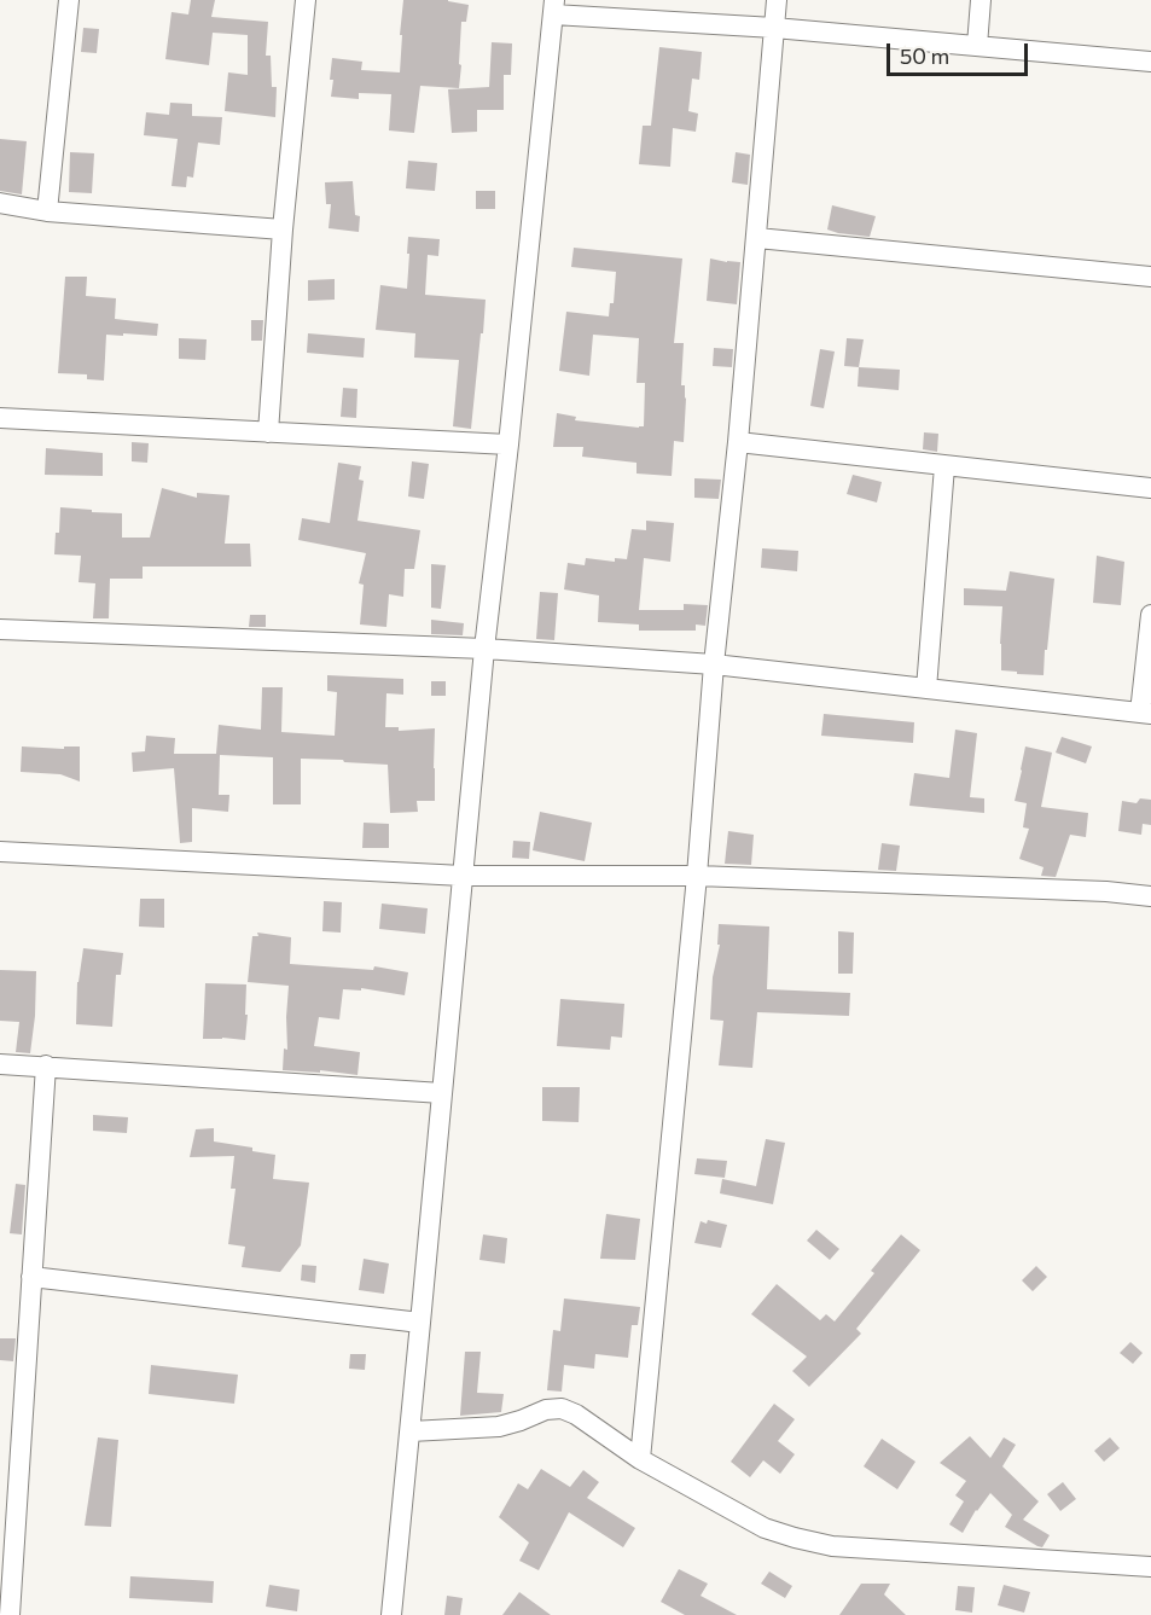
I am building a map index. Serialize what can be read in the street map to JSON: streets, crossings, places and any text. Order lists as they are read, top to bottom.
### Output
{
  "scale_bar": "50 m"
}
